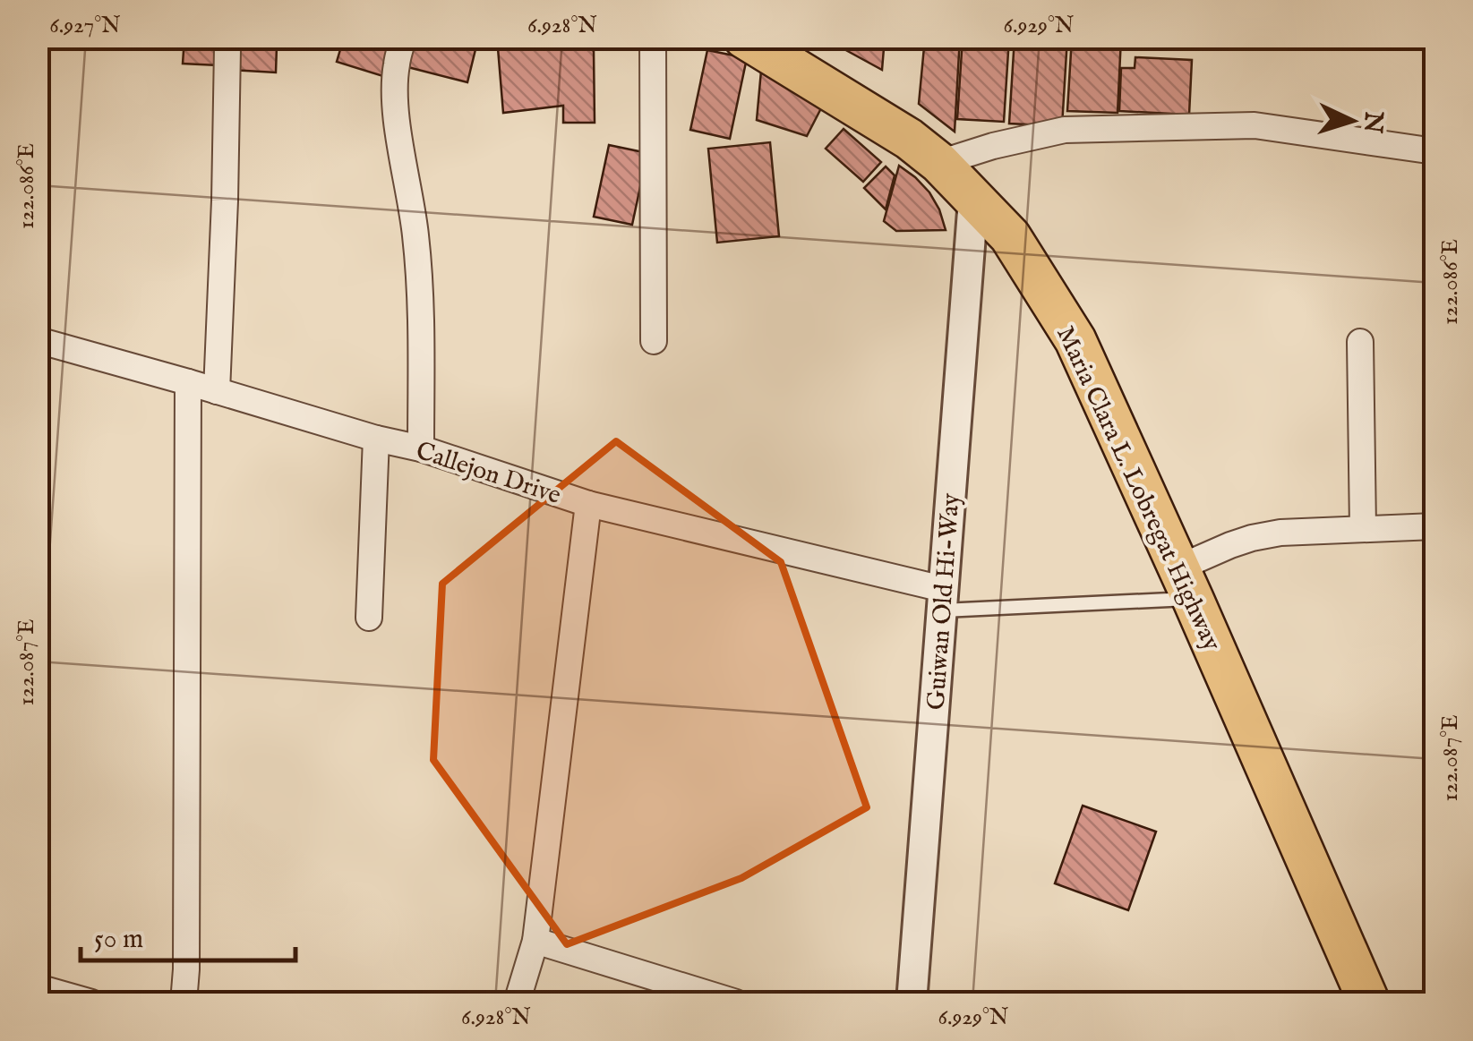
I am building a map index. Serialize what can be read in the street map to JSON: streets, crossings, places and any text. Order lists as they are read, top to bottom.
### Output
{
  "streets": {
    "highway": ["Maria Clara L. Lobregat Highway"],
    "street": ["Callejon Drive", "Guiwan Old Hi-Way"]
  },
  "crossings": [
    ["Callejon Drive", "Guiwan Old Hi-Way"],
    ["Maria Clara L. Lobregat Highway", "Guiwan Old Hi-Way"]
  ],
  "scale_bar": "50 m",
  "north": "right",
  "coordinates": [
    "6.927°N",
    "6.928°N",
    "6.929°N",
    "122.086°E",
    "122.087°E"
  ]
}
